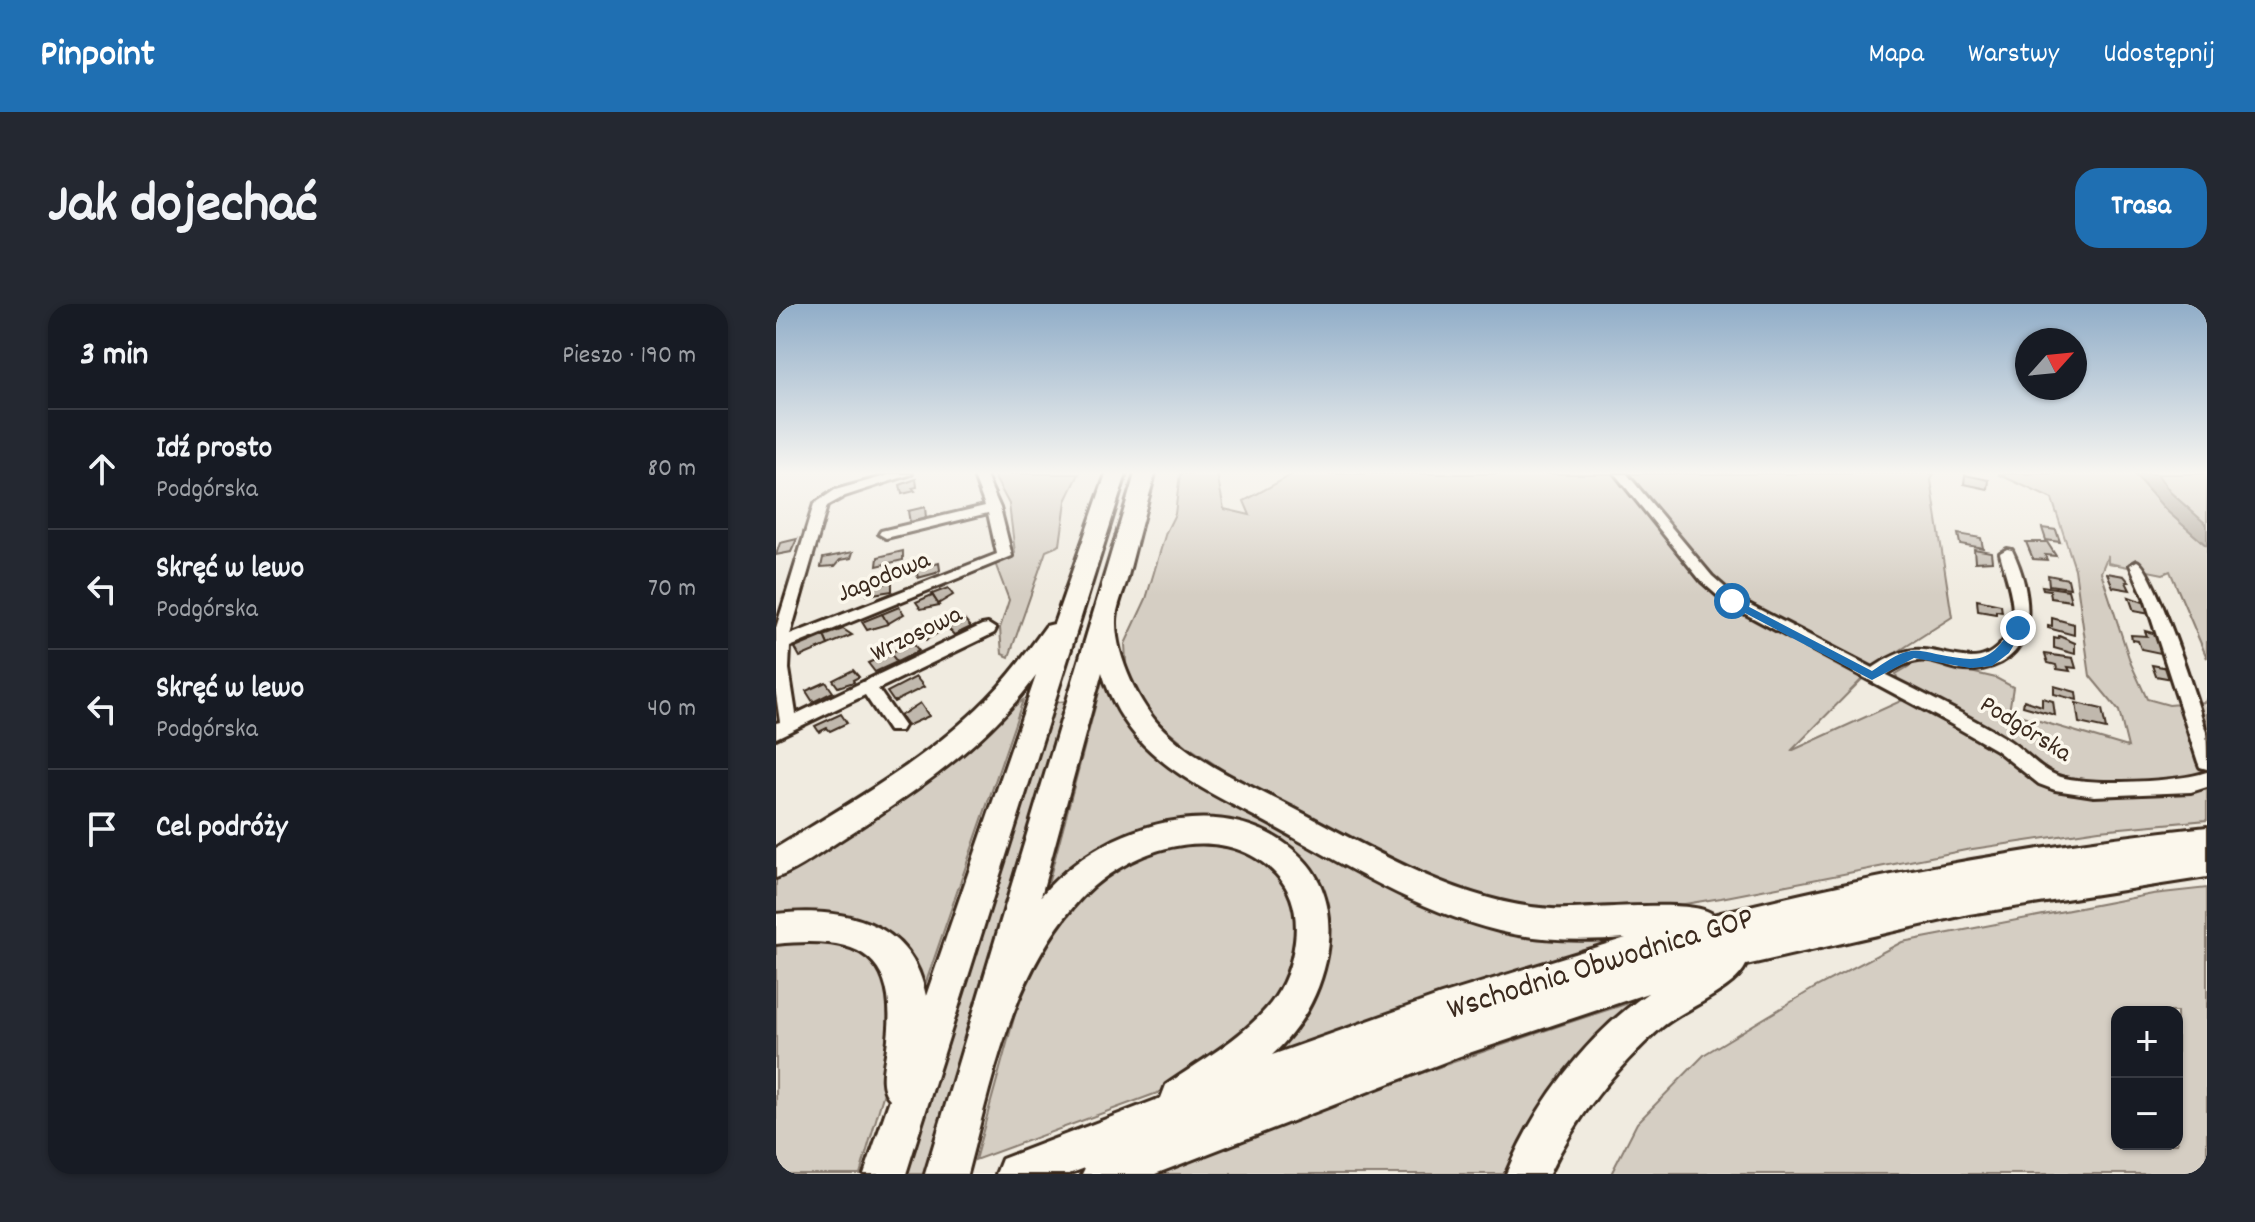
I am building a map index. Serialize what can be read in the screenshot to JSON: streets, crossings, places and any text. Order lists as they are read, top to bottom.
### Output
{
  "streets": {
    "highway": ["Wschodnia Obwodnica GOP"],
    "street": ["Jagodowa", "Wrzosowa", "Podgórska"]
  },
  "north": "top right",
  "page": {
    "header": "Pinpoint",
    "nav": ["Mapa", "Warstwy", "Udostępnij"],
    "title": "Jak dojechać",
    "buttons": "Trasa",
    "heading": ["3 min", "Pieszo · 190 m"],
    "list": [
      ["Idź prosto", "Podgórska", "80 m"],
      ["Skręć w lewo", "Podgórska", "70 m"],
      ["Skręć w lewo", "Podgórska", "40 m"],
      "Cel podróży"
    ],
    "map_buttons": ["+", "−"]
  }
}
